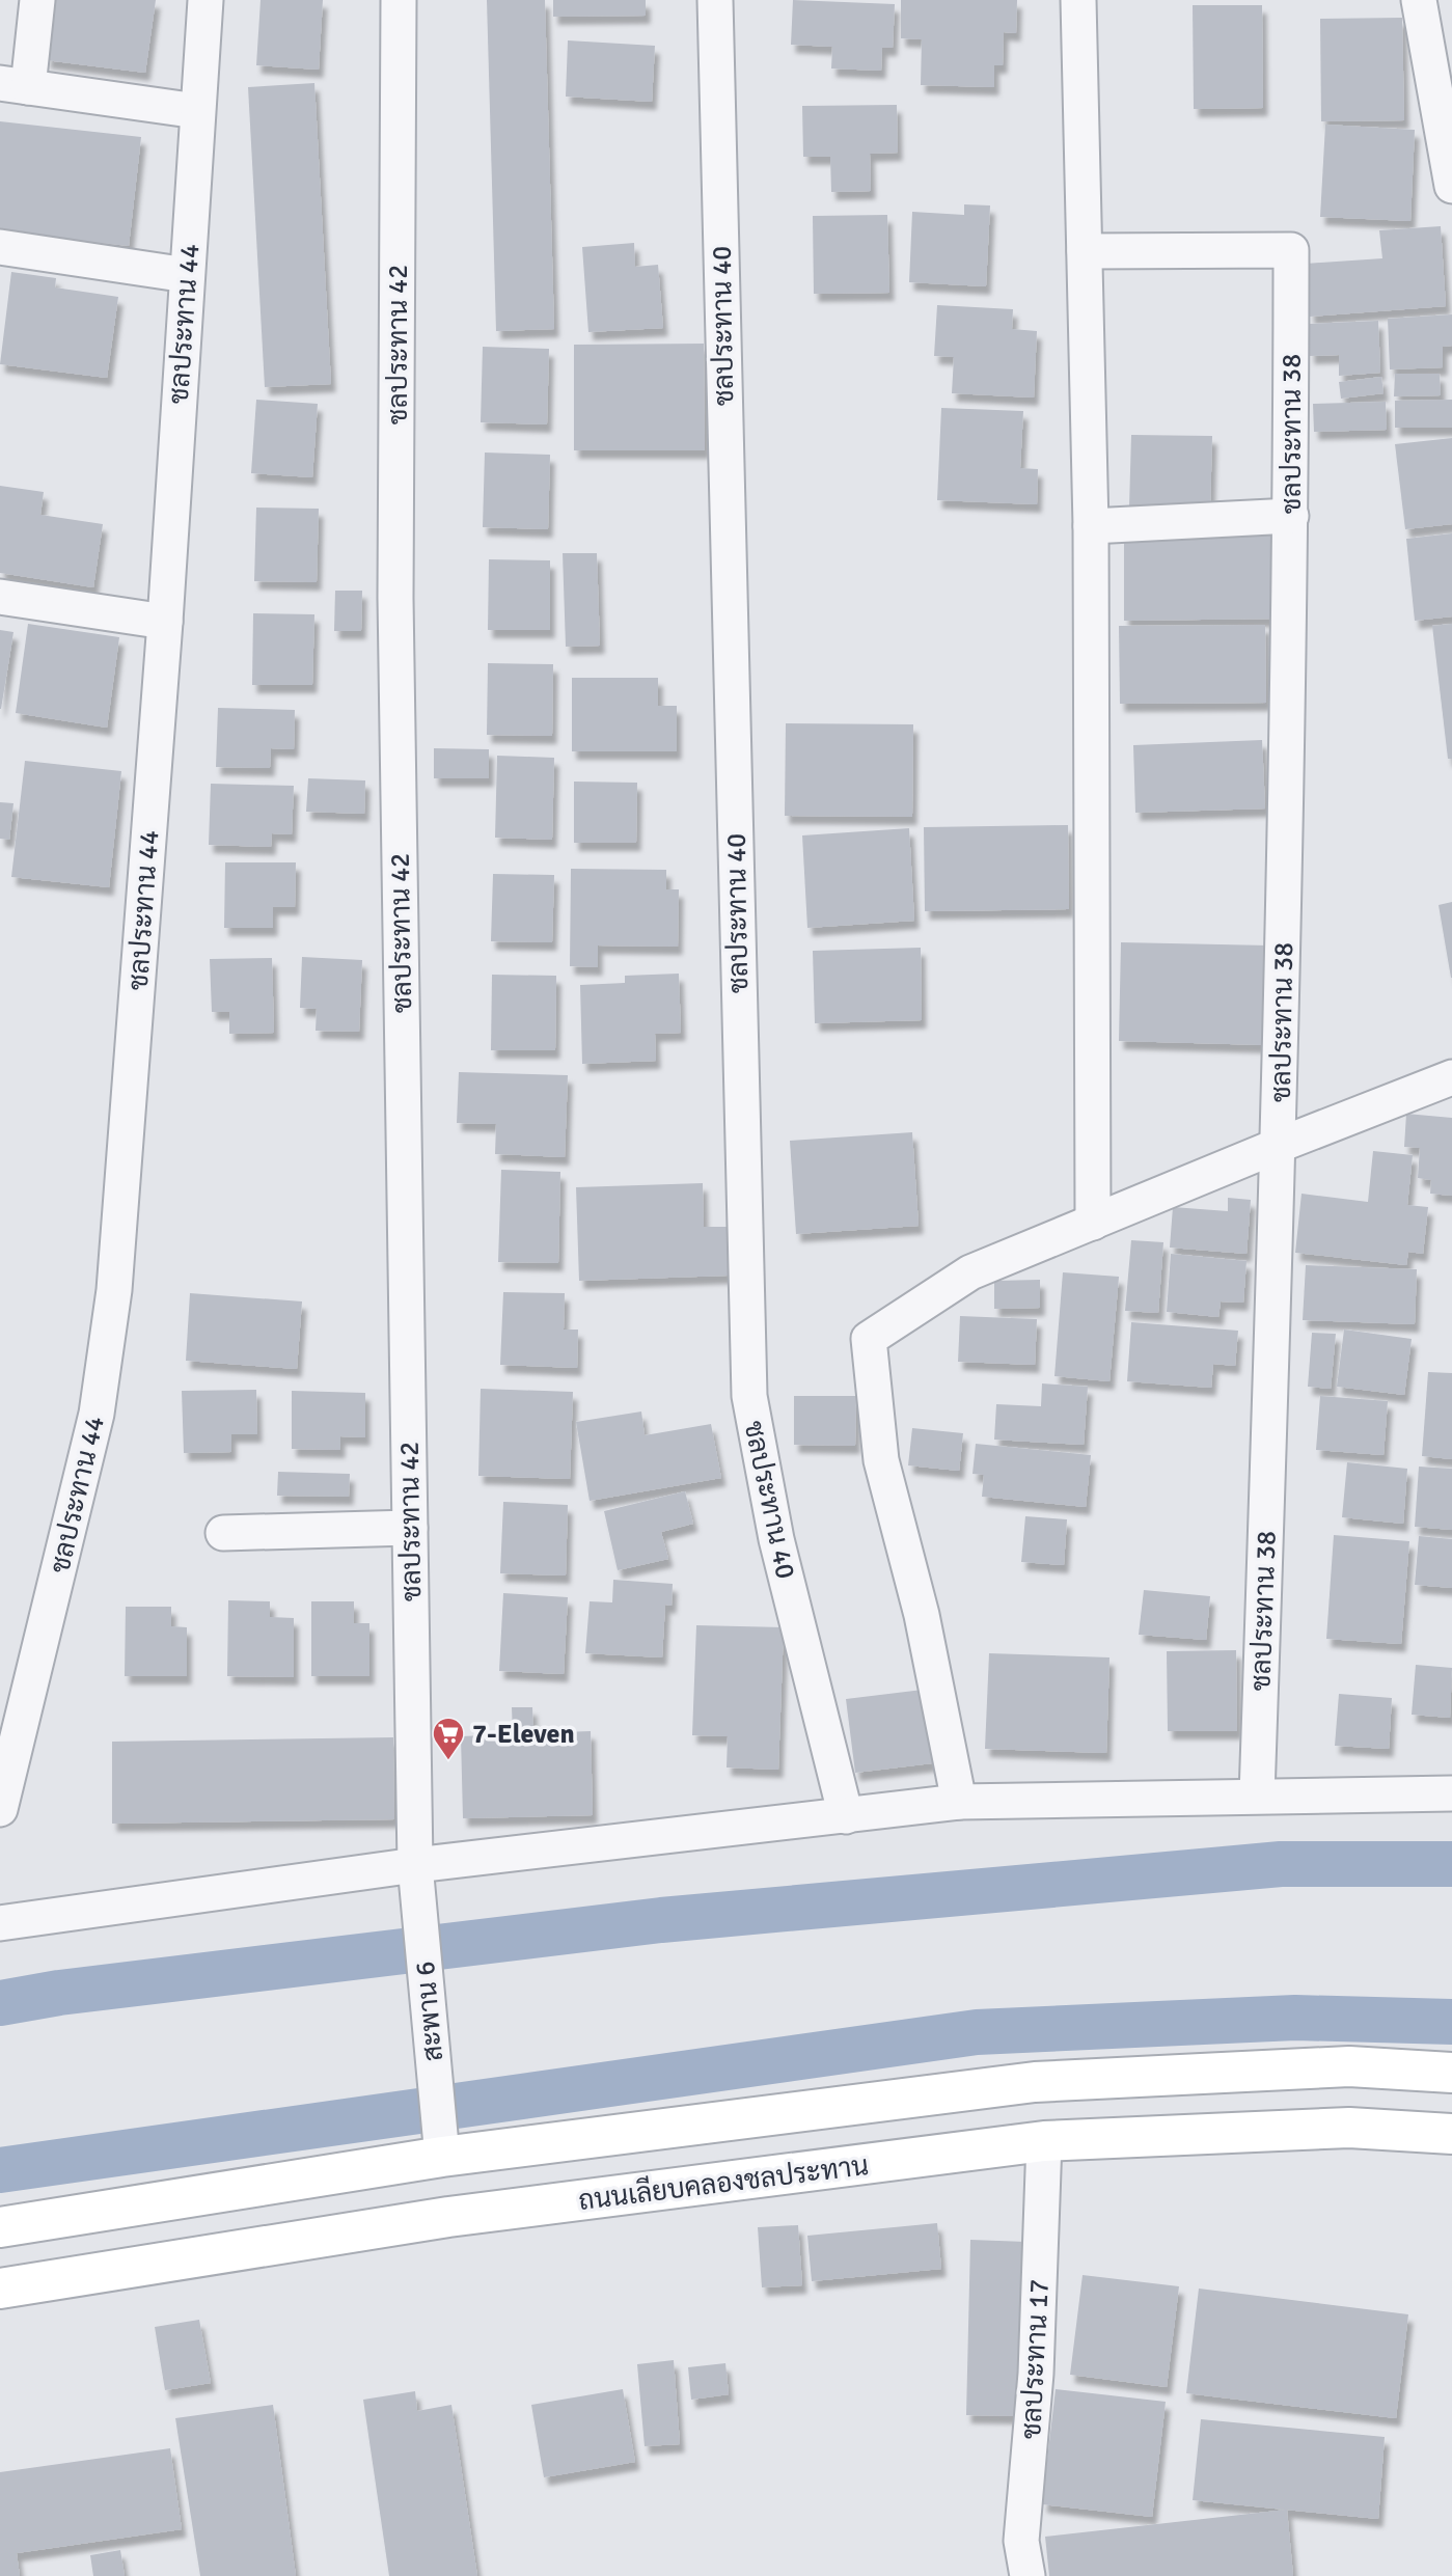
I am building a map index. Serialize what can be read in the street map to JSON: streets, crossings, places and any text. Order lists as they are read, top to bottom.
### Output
{
  "streets": {
    "street": [
      "ชลประทาน 44",
      "ชลประทาน 40",
      "ชลประทาน 42",
      "ชลประทาน 38",
      "สะพาน 6",
      "ถนนเลียบคลองชลประทาน",
      "ชลประทาน 17"
    ]
  },
  "crossings": [
    ["ชลประทาน 42", "สะพาน 6"],
    ["ถนนเลียบคลองชลประทาน", "ชลประทาน 17"]
  ],
  "places": {
    "supermarket": ["7-Eleven"]
  }
}
